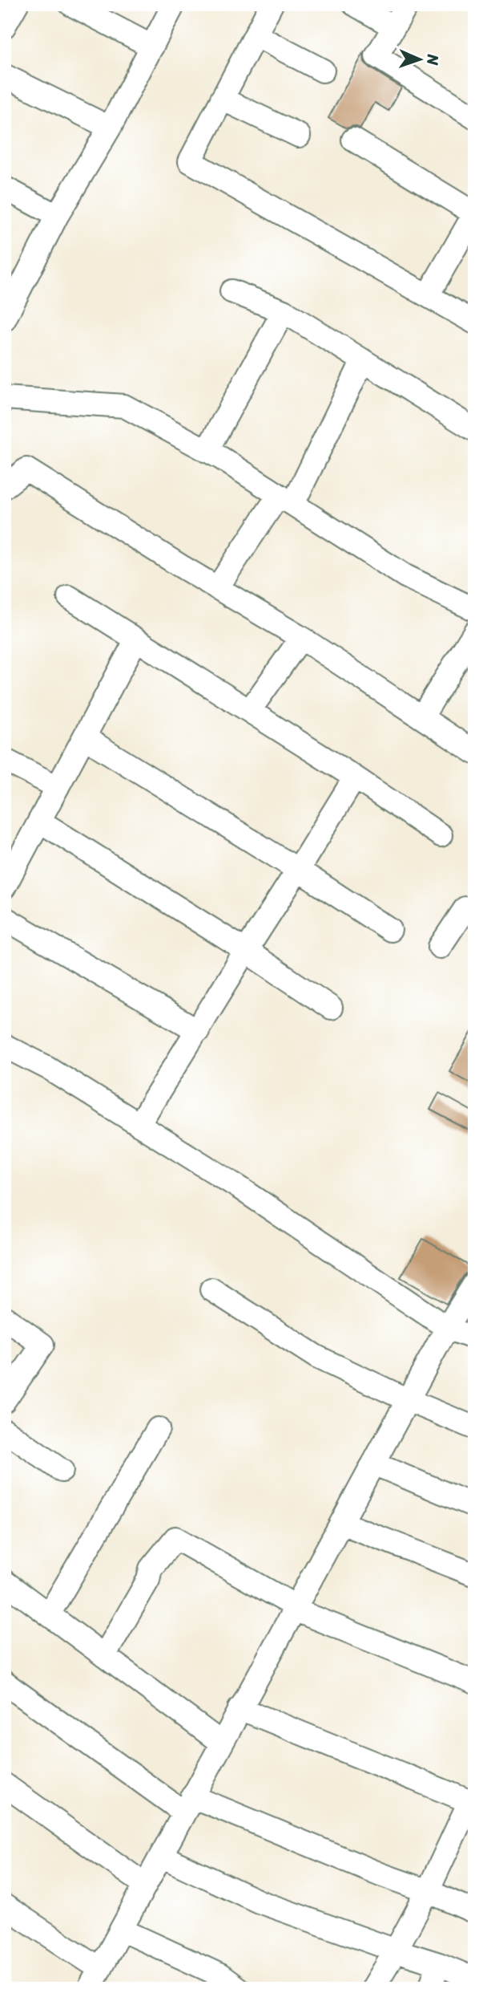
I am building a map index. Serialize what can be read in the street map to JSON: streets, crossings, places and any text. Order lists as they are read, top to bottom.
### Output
{
  "north": "right"
}
